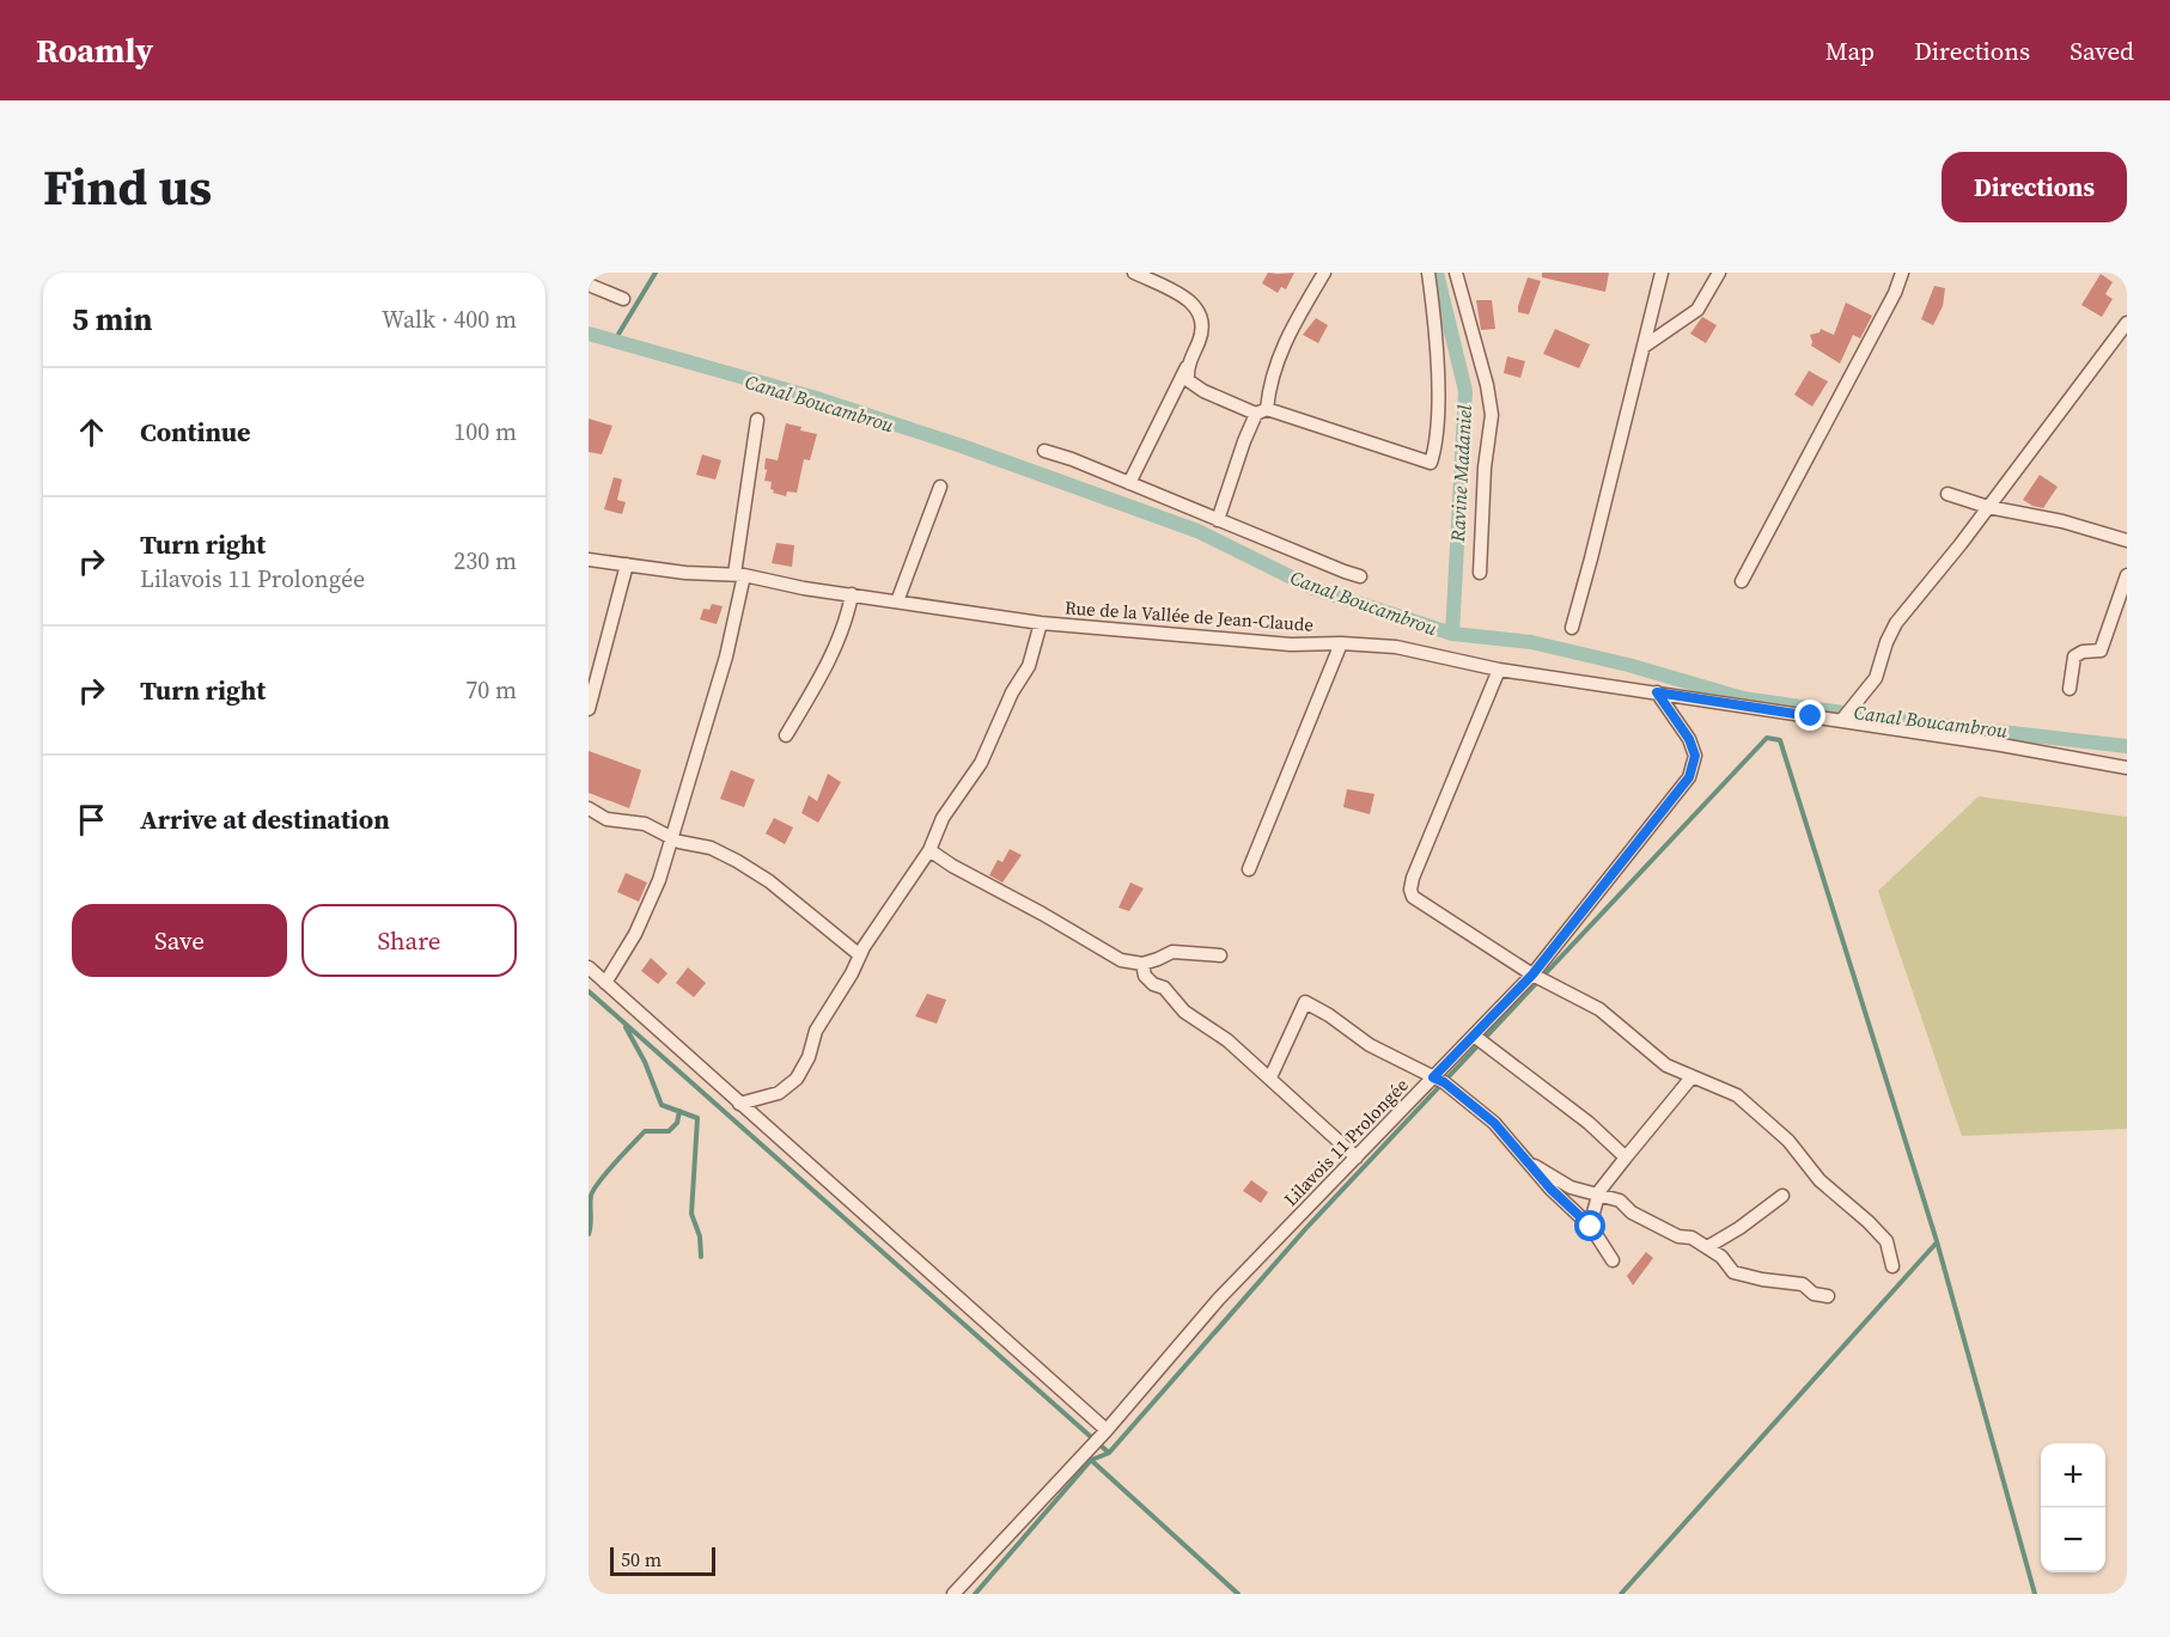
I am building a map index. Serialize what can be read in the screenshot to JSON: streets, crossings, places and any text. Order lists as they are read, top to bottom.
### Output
{
  "streets": {
    "street": ["Rue de la Vallée de Jean-Claude", "Lilavois 11 Prolongée"]
  },
  "crossings": [
    ["Rue de la Vallée de Jean-Claude", "Lilavois 11 Prolongée"]
  ],
  "water": ["Canal Boucambrou", "Ravine Madaniel"],
  "scale_bar": "50 m",
  "page": {
    "header": "Roamly",
    "nav": ["Map", "Directions", "Saved"],
    "title": "Find us",
    "buttons": [
      "Directions",
      ["Save", "Share"]
    ],
    "heading": ["5 min", "Walk · 400 m"],
    "list": [
      ["Continue", "100 m"],
      ["Turn right", "Lilavois 11 Prolongée", "230 m"],
      ["Turn right", "70 m"],
      "Arrive at destination"
    ],
    "map_buttons": ["+", "−"],
    "scale": "50 m"
  }
}
